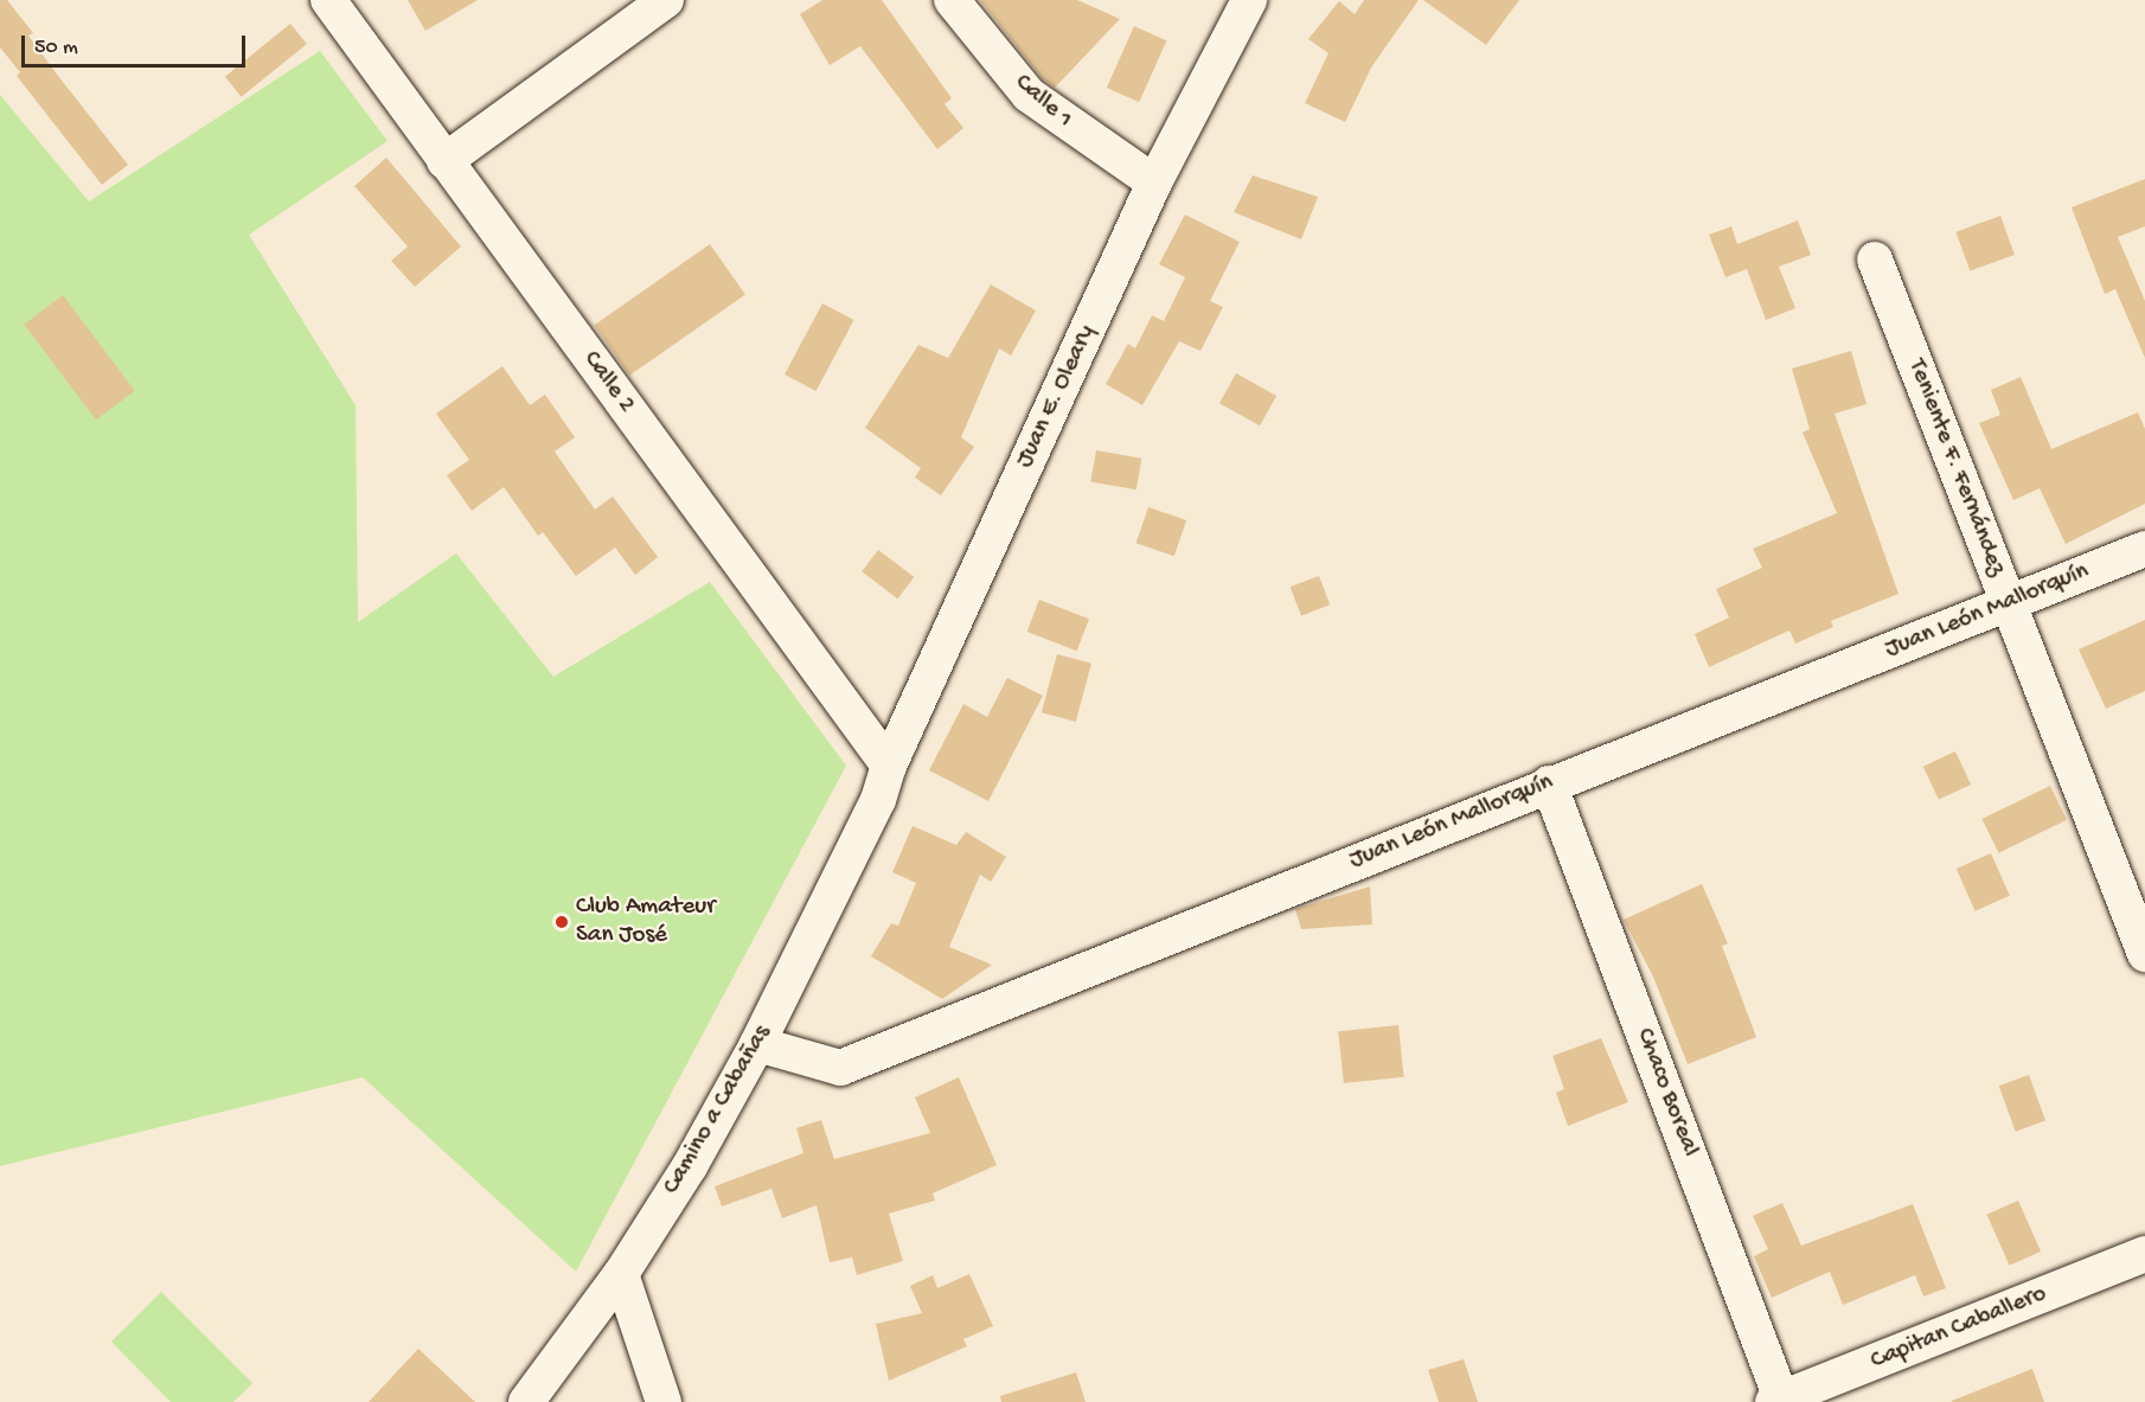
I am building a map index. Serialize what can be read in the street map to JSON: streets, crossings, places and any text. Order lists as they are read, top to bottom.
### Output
{
  "streets": {
    "street": [
      "Calle 1",
      "Calle 2",
      "Juan E. Oleary",
      "Teniente F. Fernández",
      "Juan León Mallorquín",
      "Chaco Boreal",
      "Camino a Cabañas",
      "Capitan Caballero"
    ]
  },
  "crossings": [
    ["Calle 1", "Juan E. Oleary"],
    ["Calle 2", "Juan E. Oleary"],
    ["Juan E. Oleary", "Camino a Cabañas"],
    ["Teniente F. Fernández", "Juan León Mallorquín"],
    ["Juan León Mallorquín", "Chaco Boreal"],
    ["Juan León Mallorquín", "Camino a Cabañas"],
    ["Chaco Boreal", "Capitan Caballero"]
  ],
  "places": ["Club Amateur San José"],
  "scale_bar": "50 m"
}
